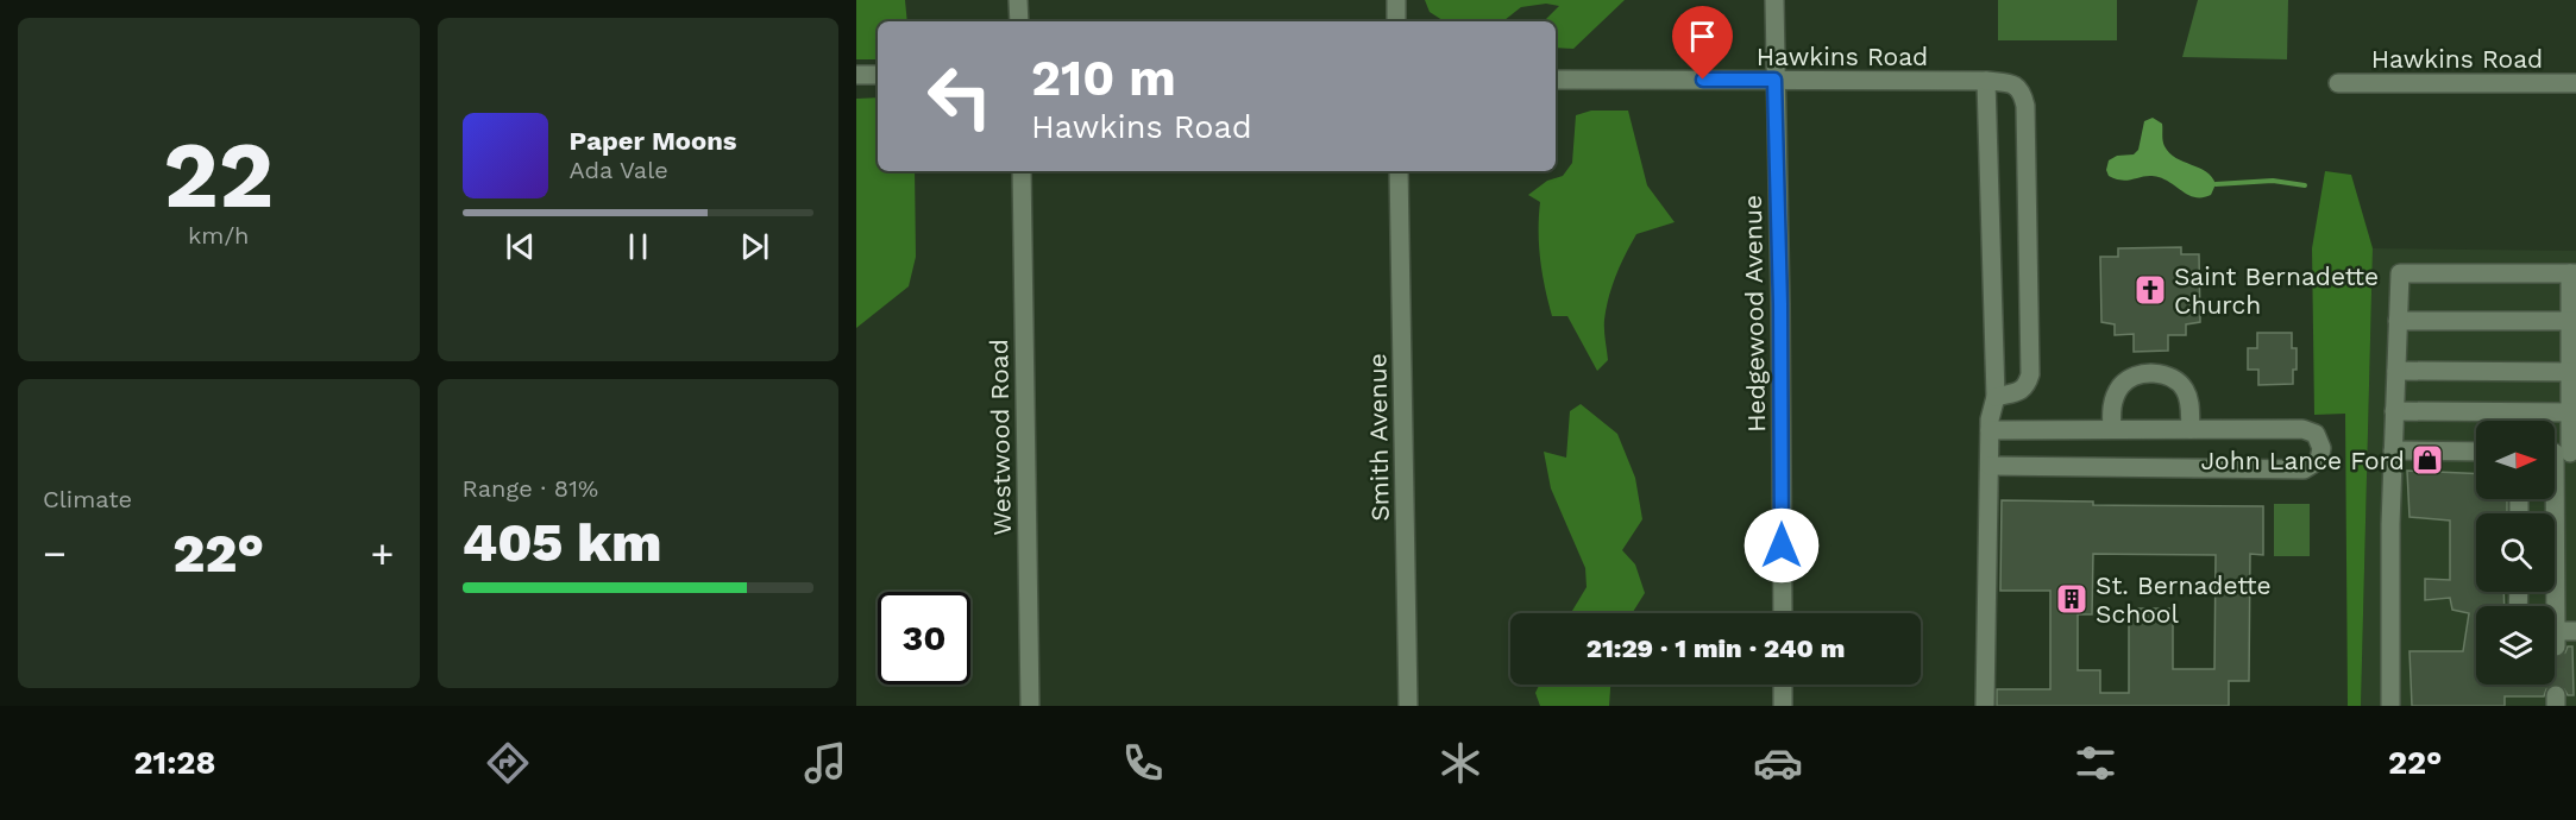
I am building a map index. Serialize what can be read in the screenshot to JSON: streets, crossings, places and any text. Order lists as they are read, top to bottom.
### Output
{
  "streets": {
    "street": [
      "Hawkins Road",
      "Hedgewood Avenue",
      "Westwood Road",
      "Smith Avenue"
    ]
  },
  "crossings": [
    ["Hawkins Road", "Hedgewood Avenue"]
  ],
  "places": {
    "church": ["Saint Bernadette Church"],
    "shop": ["John Lance Ford"],
    "building": ["St. Bernadette School"]
  },
  "north": "right",
  "page": {
    "tile": [
      ["22", "km/h"],
      "Climate",
      ["Range · 81%", "405 km"]
    ],
    "turn": ["210 m", "Hawkins Road"],
    "song": ["Paper Moons", "Ada Vale"],
    "heat": ["−", "22°", "+"],
    "limit": "30",
    "trip": "21:29 · 1 min · 240 m",
    "tabs": ["21:28", "22°"]
  }
}
